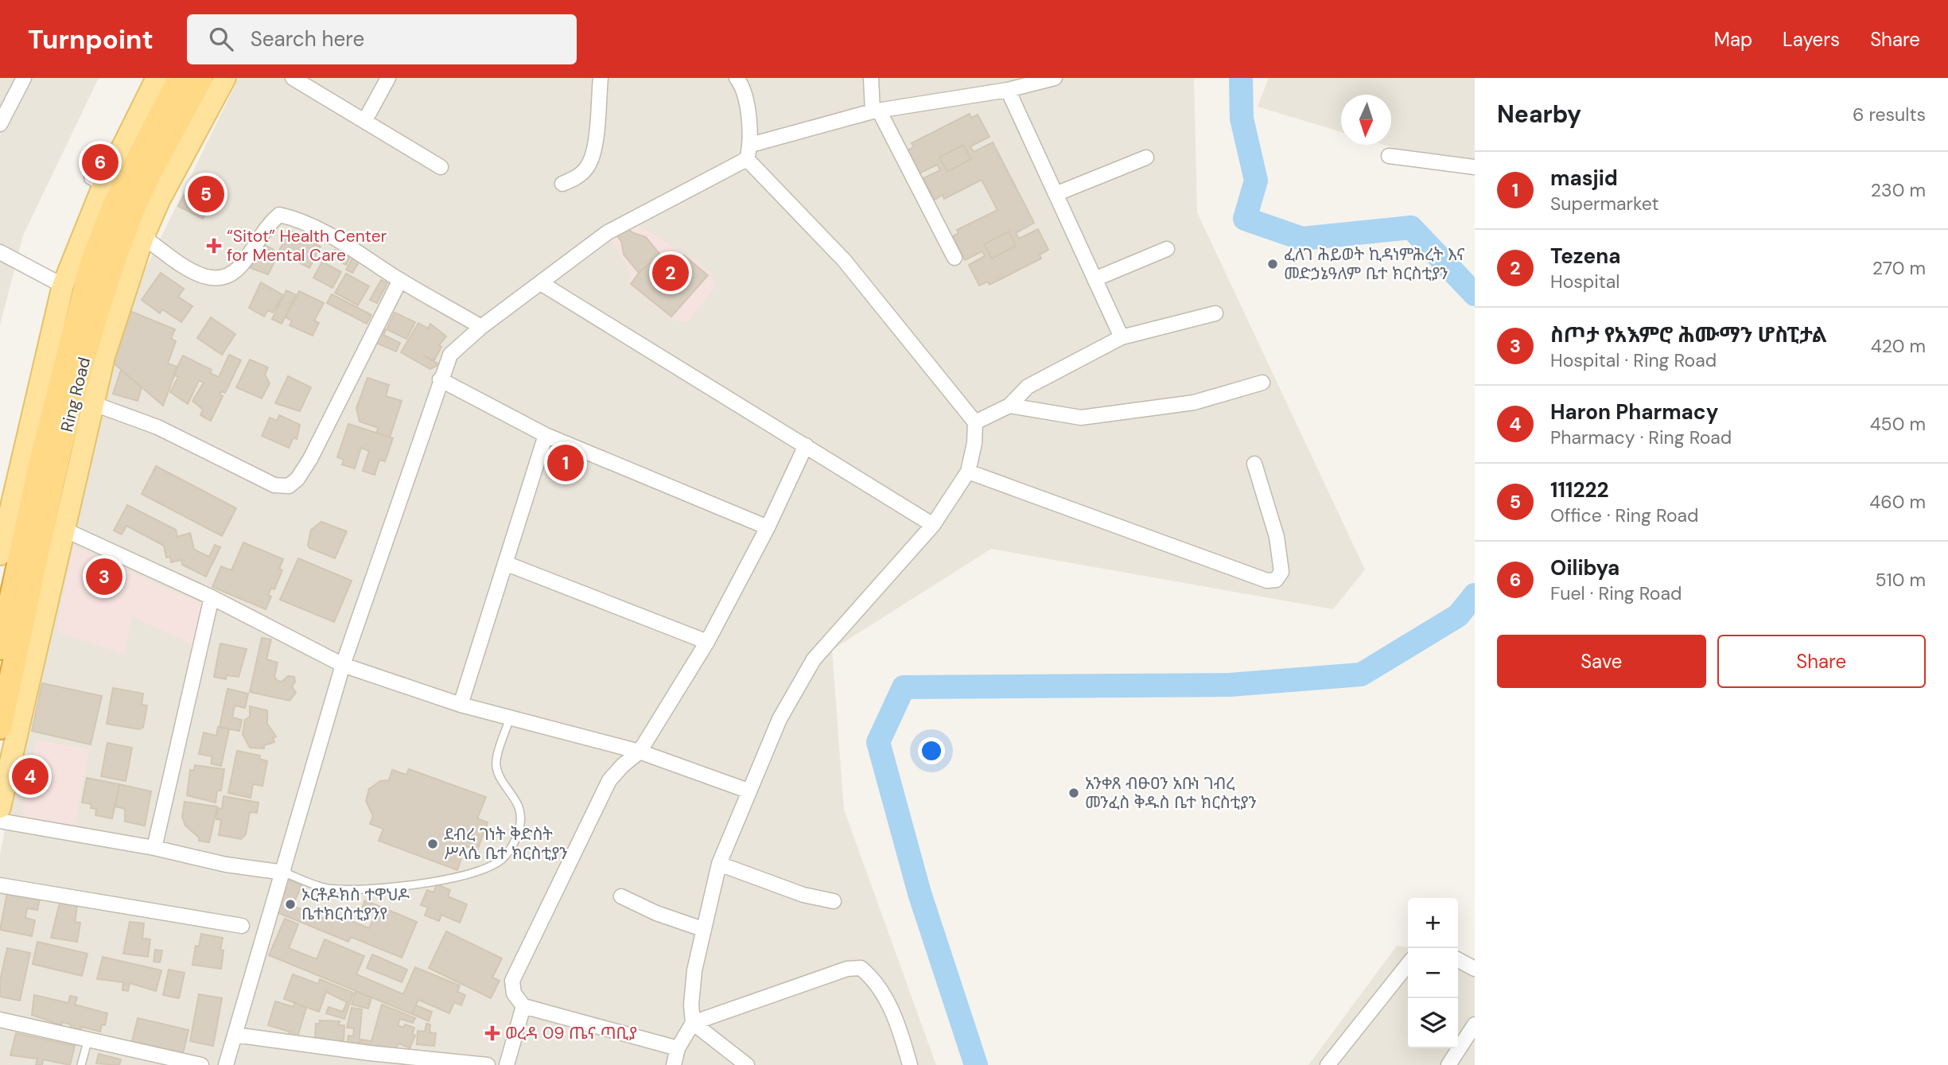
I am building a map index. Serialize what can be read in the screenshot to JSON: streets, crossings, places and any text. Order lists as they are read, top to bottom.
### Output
{
  "streets": {
    "highway": ["Ring Road"]
  },
  "places": {
    "health": ["“Sitot” Health Center for Mental Care", "ወረዳ 09 ጤና ጣቢያ"],
    "other": [
      "ፈለገ ሕይወት ኪዳነምሕረት እና መድኃኔዓለም ቤተ ክርስቲያን",
      "አንቀጸ ብፁዐን አቡነ ገብረ መንፈስ ቅዱስ ቤተ ክርስቲያን",
      "ደብረ ገነት ቅድስት ሥላሴ ቤተ ክርስቲያን",
      "ኦርቶዶክስ ተዋህዶ ቤተክርስቲያንየ"
    ]
  },
  "north": "bottom",
  "page": {
    "header": "Turnpoint",
    "search": "Search here",
    "nav": ["Map", "Layers", "Share"],
    "heading": ["Nearby", "6 results"],
    "pins": [
      "6",
      "5",
      "2",
      "1",
      "3",
      "4"
    ],
    "list": [
      {
        "mark": "1",
        "name": "masjid",
        "note": "Supermarket",
        "value": "230 m"
      },
      {
        "mark": "2",
        "name": "Tezena",
        "note": "Hospital",
        "value": "270 m"
      },
      {
        "mark": "3",
        "name": "ስጦታ የአእምሮ ሕሙማን ሆስፒታል",
        "note": "Hospital · Ring Road",
        "value": "420 m"
      },
      {
        "mark": "4",
        "name": "Haron Pharmacy",
        "note": "Pharmacy · Ring Road",
        "value": "450 m"
      },
      {
        "mark": "5",
        "name": "111222",
        "note": "Office · Ring Road",
        "value": "460 m"
      },
      {
        "mark": "6",
        "name": "Oilibya",
        "note": "Fuel · Ring Road",
        "value": "510 m"
      }
    ],
    "buttons": ["Save", "Share"],
    "map_buttons": ["+", "−"]
  }
}
